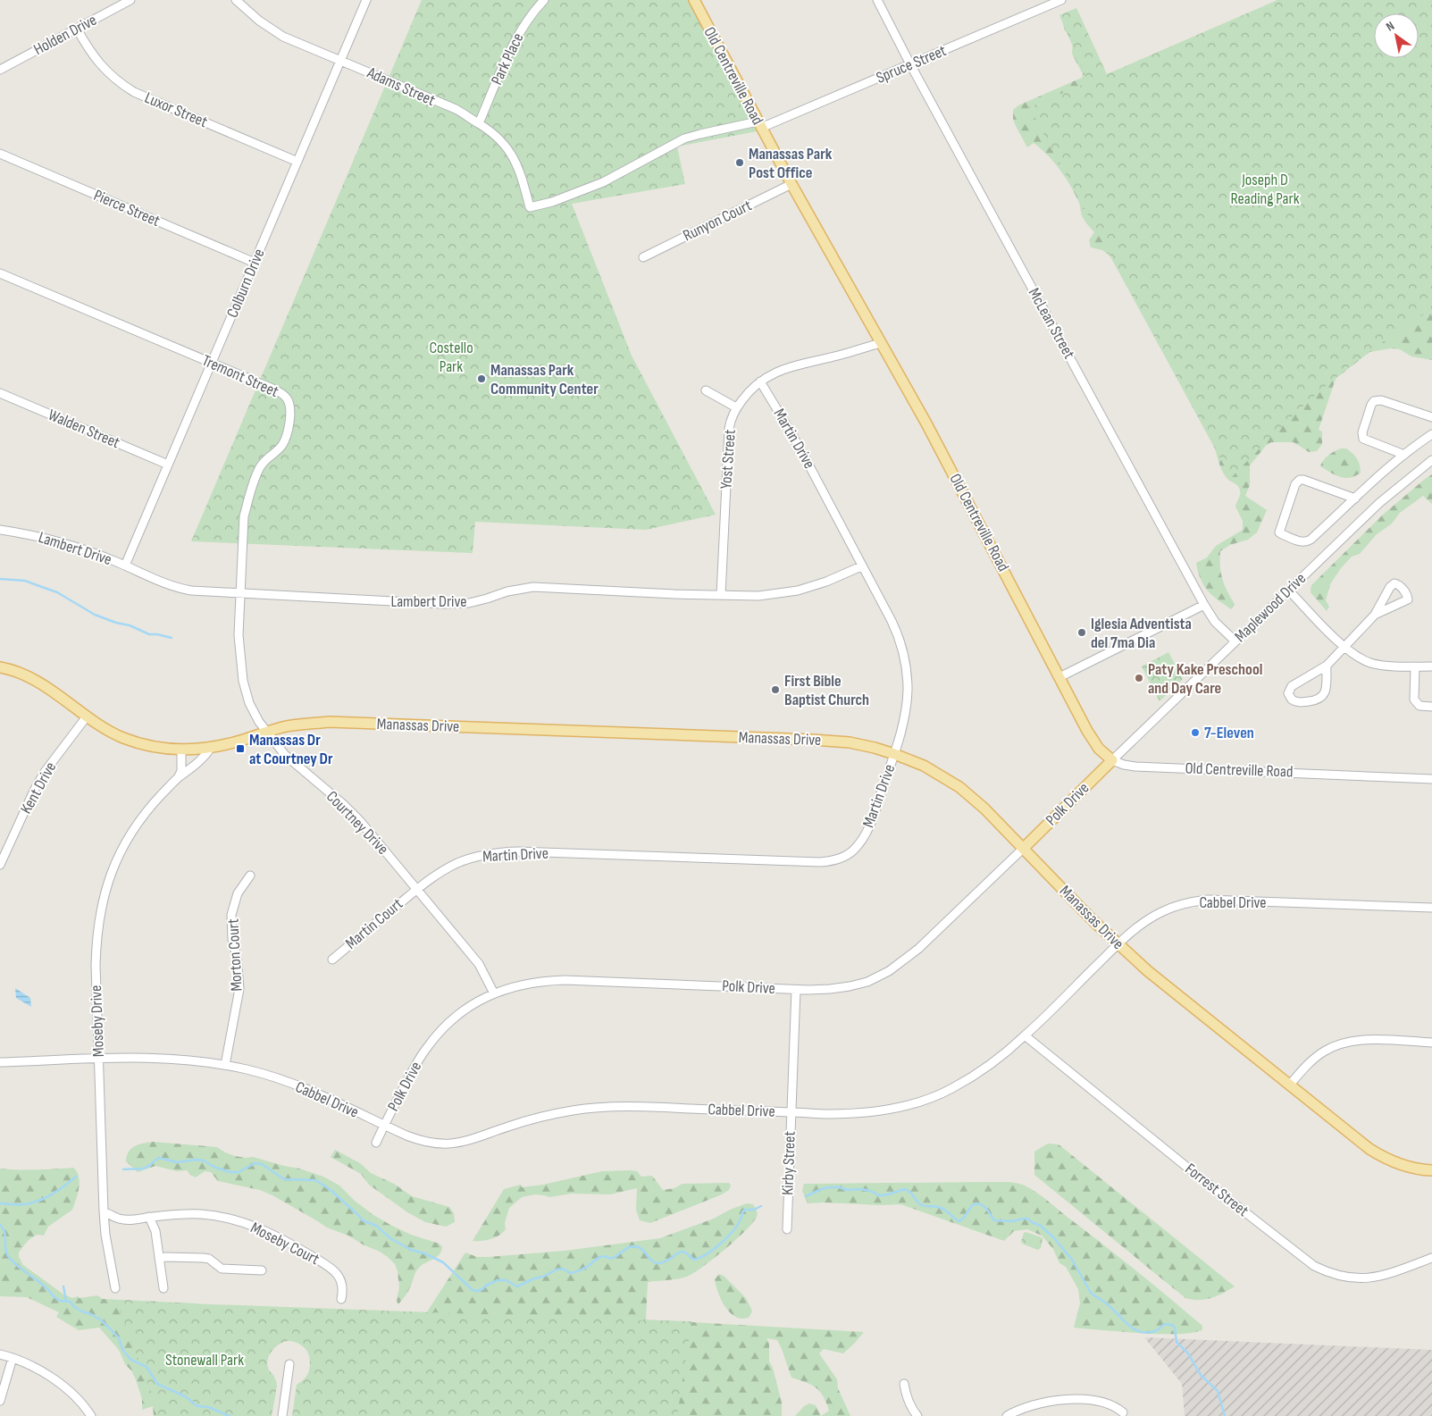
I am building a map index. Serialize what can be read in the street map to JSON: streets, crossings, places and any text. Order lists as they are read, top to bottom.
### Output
{
  "streets": {
    "main road": ["Old Centreville Road", "Manassas Drive", "Polk Drive"],
    "street": [
      "Holden Drive",
      "Park Place",
      "Spruce Street",
      "Adams Street",
      "Luxor Street",
      "Pierce Street",
      "Runyon Court",
      "Colburn Drive",
      "McLean Street",
      "Tremont Street",
      "Walden Street",
      "Martin Drive",
      "Yost Street",
      "Lambert Drive",
      "Maplewood Drive",
      "Kent Drive",
      "Courtney Drive",
      "Cabbel Drive",
      "Martin Court",
      "Morton Court",
      "Moseby Drive",
      "Kirby Street",
      "Forrest Street",
      "Moseby Court"
    ]
  },
  "crossings": [
    ["Holden Drive", "Luxor Street"],
    ["Park Place", "Adams Street"],
    ["Spruce Street", "Old Centreville Road"],
    ["Spruce Street", "Adams Street"],
    ["Spruce Street", "McLean Street"],
    ["Old Centreville Road", "Runyon Court"],
    ["Old Centreville Road", "Yost Street"],
    ["Old Centreville Road", "Maplewood Drive"],
    ["Old Centreville Road", "Polk Drive"],
    ["Adams Street", "Colburn Drive"],
    ["Luxor Street", "Colburn Drive"],
    ["Pierce Street", "Colburn Drive"],
    ["Colburn Drive", "Tremont Street"],
    ["Colburn Drive", "Walden Street"],
    ["Colburn Drive", "Lambert Drive"],
    ["McLean Street", "Maplewood Drive"],
    ["Tremont Street", "Lambert Drive"],
    ["Tremont Street", "Courtney Drive"],
    ["Martin Drive", "Yost Street"],
    ["Martin Drive", "Lambert Drive"],
    ["Martin Drive", "Manassas Drive"],
    ["Martin Drive", "Courtney Drive"],
    ["Martin Drive", "Martin Court"],
    ["Yost Street", "Lambert Drive"],
    ["Lambert Drive", "Courtney Drive"],
    ["Maplewood Drive", "Polk Drive"],
    ["Manassas Drive", "Kent Drive"],
    ["Manassas Drive", "Polk Drive"],
    ["Manassas Drive", "Courtney Drive"],
    ["Manassas Drive", "Cabbel Drive"],
    ["Manassas Drive", "Moseby Drive"],
    ["Polk Drive", "Courtney Drive"],
    ["Polk Drive", "Cabbel Drive"],
    ["Polk Drive", "Kirby Street"],
    ["Courtney Drive", "Martin Court"],
    ["Cabbel Drive", "Morton Court"],
    ["Cabbel Drive", "Moseby Drive"],
    ["Cabbel Drive", "Kirby Street"],
    ["Cabbel Drive", "Forrest Street"],
    ["Moseby Drive", "Moseby Court"]
  ],
  "parks": ["Joseph D Reading Park", "Costello Park", "Stonewall Park"],
  "places": {
    "other": [
      "Manassas Park Post Office",
      "Manassas Park Community Center",
      "Iglesia Adventista del 7ma Dia",
      "Paty Kake Preschool and Day Care",
      "First Bible Baptist Church",
      "7-Eleven"
    ],
    "transit": ["Manassas Dr at Courtney Dr"]
  },
  "north": "top left"
}
